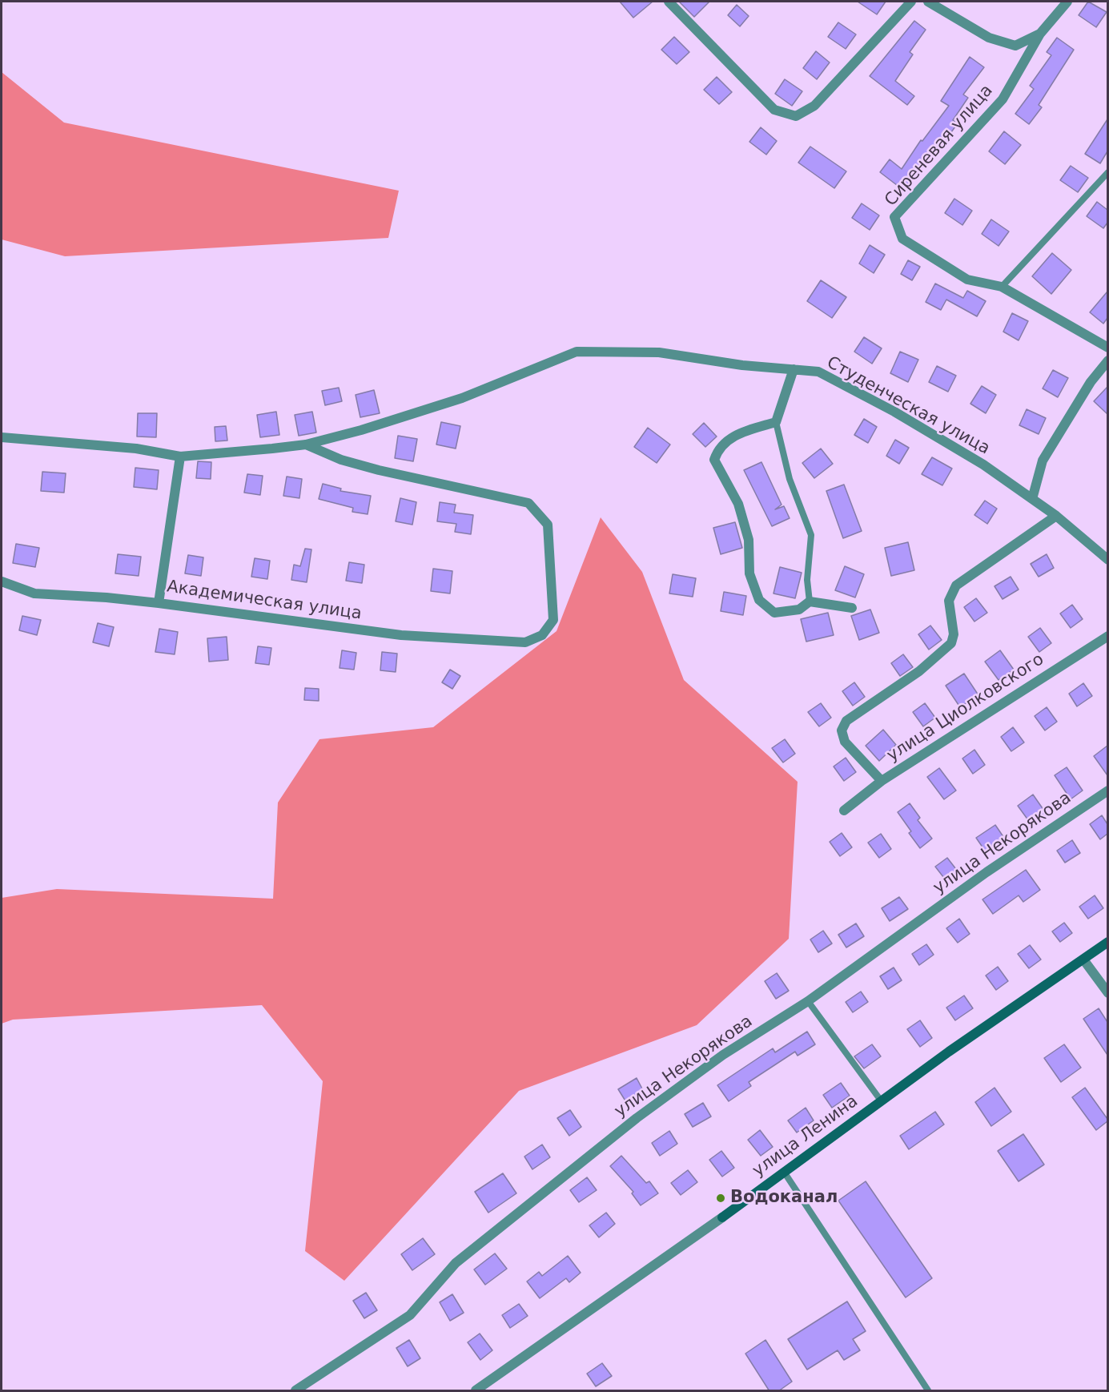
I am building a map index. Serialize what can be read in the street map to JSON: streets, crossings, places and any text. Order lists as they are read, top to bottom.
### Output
{
  "streets": {
    "street": [
      "Сиреневая улица",
      "Студенческая улица",
      "Академическая улица",
      "улица Циолковского",
      "улица Некорякова",
      "улица Ленина"
    ]
  },
  "crossings": [
    ["Студенческая улица", "Академическая улица"]
  ],
  "places": ["Водоканал"]
}
